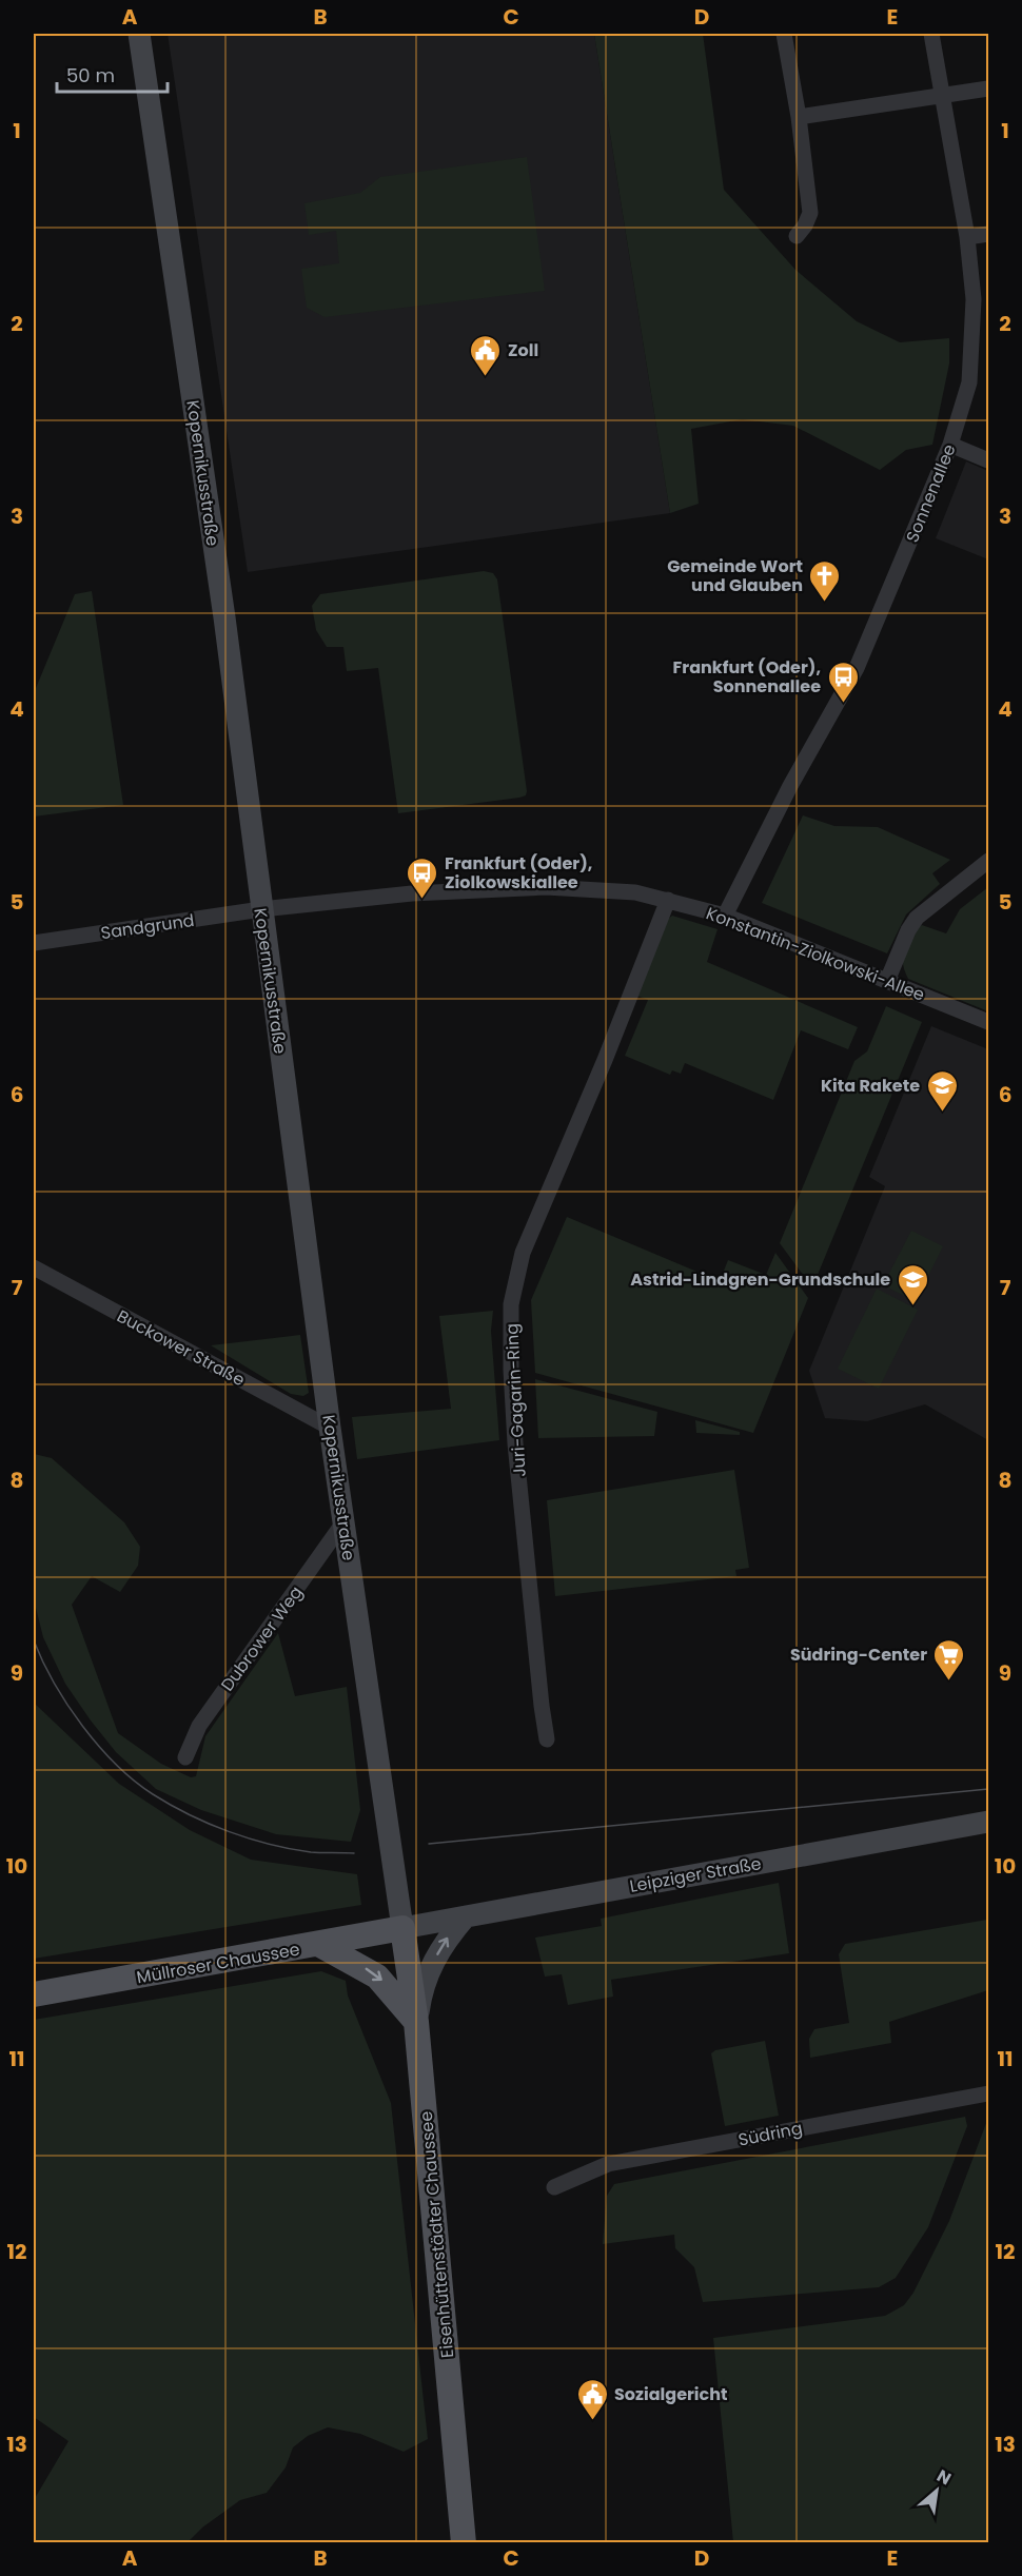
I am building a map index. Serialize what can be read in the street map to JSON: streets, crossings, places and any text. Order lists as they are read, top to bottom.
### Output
{
  "streets": {
    "main road": [
      "Kopernikusstraße",
      "Leipziger Straße",
      "Müllroser Chaussee",
      "Eisenhüttenstädter Chaussee"
    ],
    "street": [
      "Sonnenallee",
      "Sandgrund",
      "Konstantin-Ziolkowski-Allee",
      "Buckower Straße",
      "Juri-Gagarin-Ring",
      "Dubrower Weg",
      "Südring"
    ]
  },
  "crossings": [
    ["Kopernikusstraße", "Sandgrund"],
    ["Kopernikusstraße", "Konstantin-Ziolkowski-Allee"],
    ["Kopernikusstraße", "Buckower Straße"],
    ["Kopernikusstraße", "Dubrower Weg"],
    ["Kopernikusstraße", "Leipziger Straße"],
    ["Kopernikusstraße", "Müllroser Chaussee"],
    ["Kopernikusstraße", "Eisenhüttenstädter Chaussee"],
    ["Sonnenallee", "Konstantin-Ziolkowski-Allee"],
    ["Sandgrund", "Konstantin-Ziolkowski-Allee"],
    ["Konstantin-Ziolkowski-Allee", "Juri-Gagarin-Ring"],
    ["Leipziger Straße", "Müllroser Chaussee"],
    ["Leipziger Straße", "Eisenhüttenstädter Chaussee"],
    ["Müllroser Chaussee", "Eisenhüttenstädter Chaussee"]
  ],
  "places": {
    "public building": ["Zoll", "Sozialgericht"],
    "church": ["Gemeinde Wort und Glauben"],
    "bus stop": ["Frankfurt (Oder), Sonnenallee", "Frankfurt (Oder), Ziolkowskiallee"],
    "school or university": ["Kita Rakete", "Astrid-Lindgren-Grundschule"],
    "supermarket": ["Südring-Center"]
  },
  "scale_bar": "50 m",
  "north": "top right",
  "grid": {
    "columns": [
      "A",
      "B",
      "C",
      "D",
      "E"
    ],
    "rows": [
      "1",
      "2",
      "3",
      "4",
      "5",
      "6",
      "7",
      "8",
      "9",
      "10",
      "11",
      "12",
      "13"
    ]
  }
}
